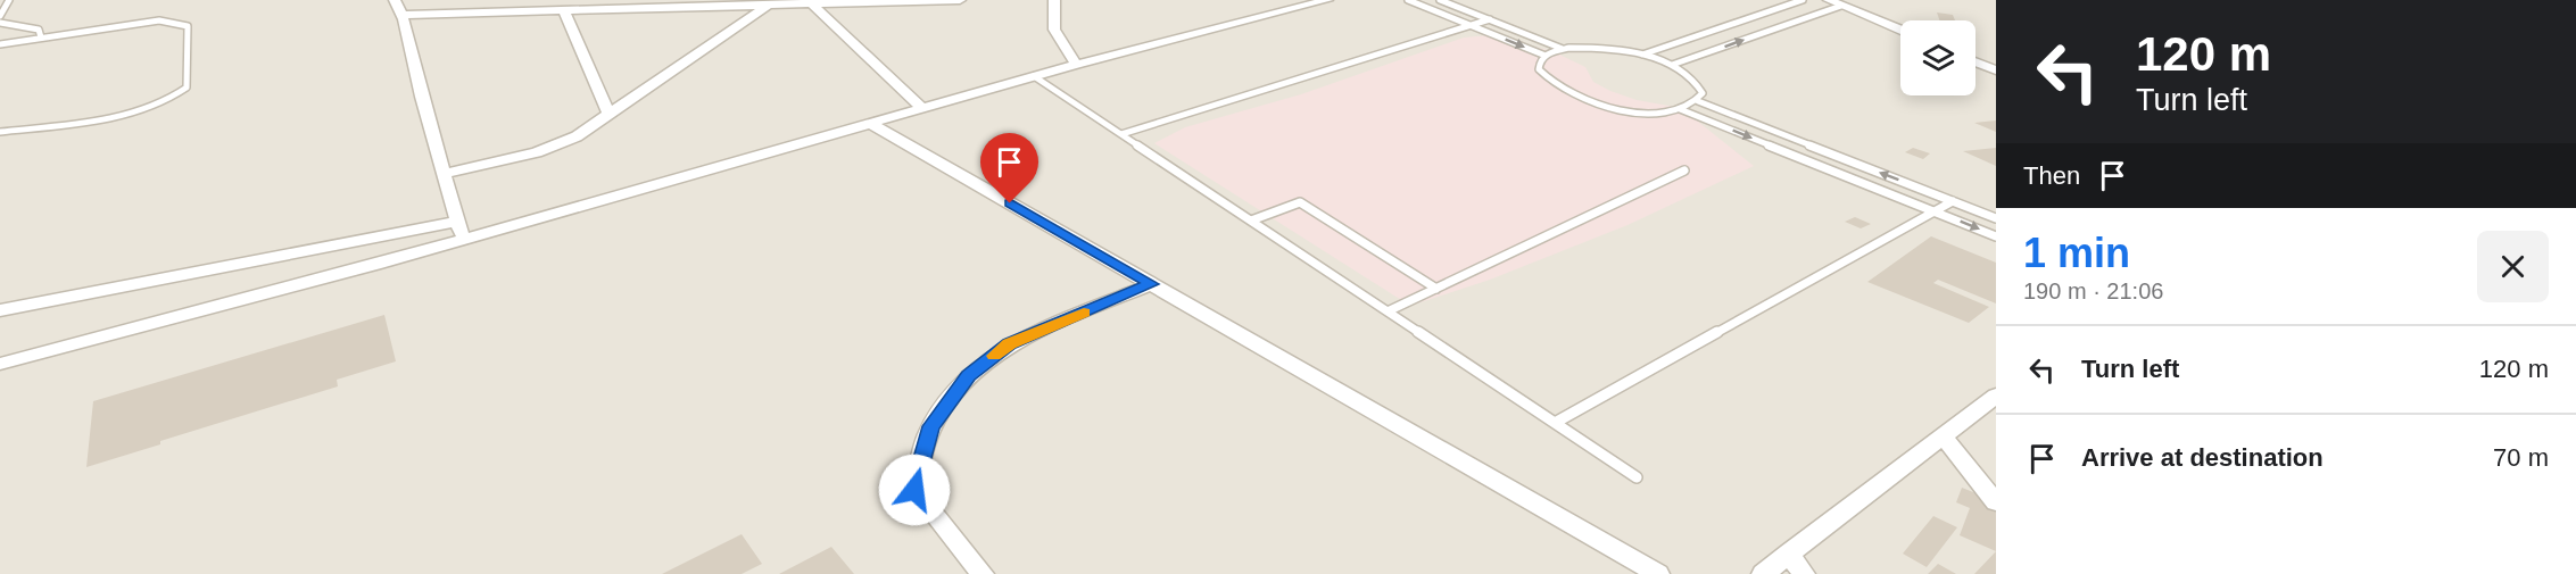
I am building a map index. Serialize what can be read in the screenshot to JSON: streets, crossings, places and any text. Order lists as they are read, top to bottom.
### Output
{
  "page": {
    "turn": ["120 m", "Turn left"],
    "then": "Then",
    "heading": ["1 min", "190 m · 21:06"],
    "list": [
      {
        "name": "Turn left",
        "value": "120 m"
      },
      {
        "name": "Arrive at destination",
        "value": "70 m"
      }
    ]
  }
}
